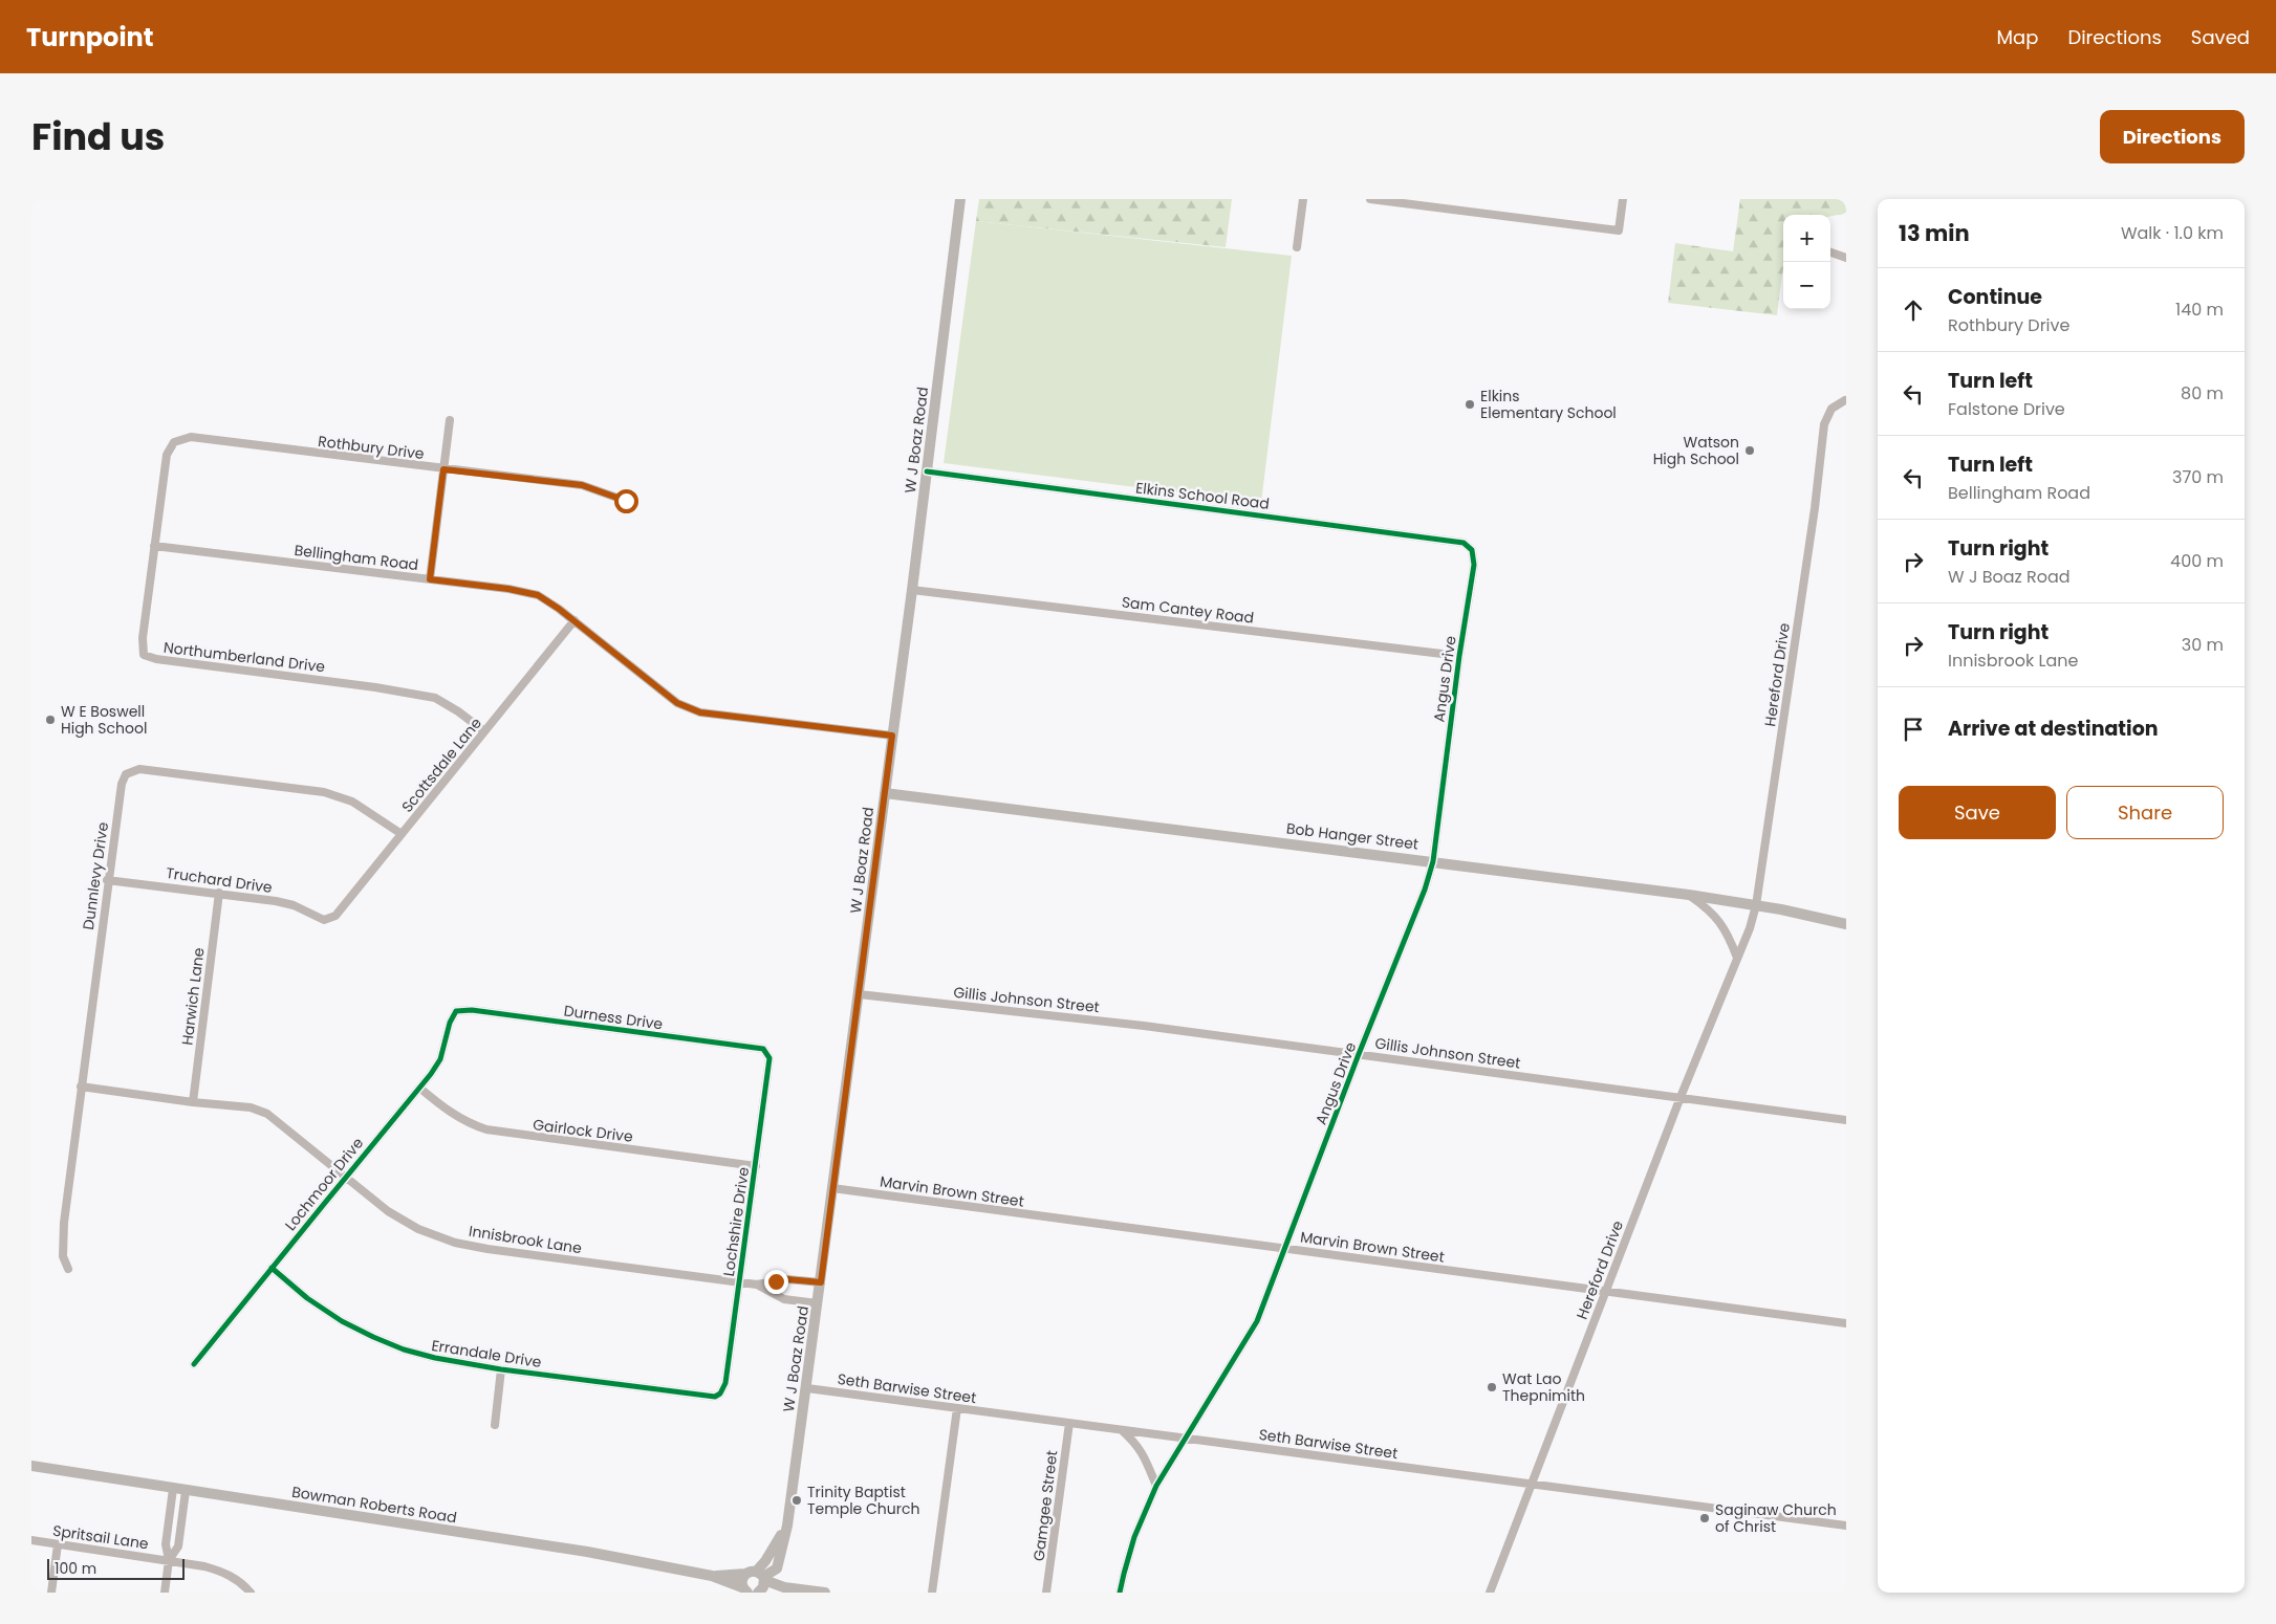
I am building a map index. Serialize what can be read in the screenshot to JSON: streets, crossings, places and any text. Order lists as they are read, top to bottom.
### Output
{
  "streets": {
    "street": [
      "W J Boaz Road",
      "Rothbury Drive",
      "Elkins School Road",
      "Bellingham Road",
      "Sam Cantey Road",
      "Northumberland Drive",
      "Hereford Drive",
      "Angus Drive",
      "Scottsdale Lane",
      "Bob Hanger Street",
      "Dunnlevy Drive",
      "Truchard Drive",
      "Harwich Lane",
      "Gillis Johnson Street",
      "Durness Drive",
      "Gairlock Drive",
      "Lochmoor Drive",
      "Marvin Brown Street",
      "Lochshire Drive",
      "Innisbrook Lane",
      "Errandale Drive",
      "Seth Barwise Street",
      "Bowman Roberts Road",
      "Gamgee Street",
      "Spritsail Lane"
    ]
  },
  "crossings": [
    ["W J Boaz Road", "Elkins School Road"],
    ["W J Boaz Road", "Bellingham Road"],
    ["W J Boaz Road", "Sam Cantey Road"],
    ["W J Boaz Road", "Bob Hanger Street"],
    ["W J Boaz Road", "Gillis Johnson Street"],
    ["W J Boaz Road", "Marvin Brown Street"],
    ["W J Boaz Road", "Innisbrook Lane"],
    ["W J Boaz Road", "Seth Barwise Street"],
    ["W J Boaz Road", "Bowman Roberts Road"],
    ["Rothbury Drive", "Northumberland Drive"],
    ["Elkins School Road", "Angus Drive"],
    ["Bellingham Road", "Northumberland Drive"],
    ["Bellingham Road", "Scottsdale Lane"],
    ["Sam Cantey Road", "Angus Drive"],
    ["Northumberland Drive", "Scottsdale Lane"],
    ["Hereford Drive", "Bob Hanger Street"],
    ["Hereford Drive", "Gillis Johnson Street"],
    ["Hereford Drive", "Marvin Brown Street"],
    ["Hereford Drive", "Seth Barwise Street"],
    ["Angus Drive", "Bob Hanger Street"],
    ["Angus Drive", "Gillis Johnson Street"],
    ["Angus Drive", "Marvin Brown Street"],
    ["Angus Drive", "Seth Barwise Street"],
    ["Scottsdale Lane", "Dunnlevy Drive"],
    ["Scottsdale Lane", "Truchard Drive"],
    ["Dunnlevy Drive", "Truchard Drive"],
    ["Dunnlevy Drive", "Innisbrook Lane"],
    ["Truchard Drive", "Harwich Lane"],
    ["Harwich Lane", "Innisbrook Lane"],
    ["Durness Drive", "Lochmoor Drive"],
    ["Durness Drive", "Lochshire Drive"],
    ["Gairlock Drive", "Lochmoor Drive"],
    ["Gairlock Drive", "Lochshire Drive"],
    ["Lochmoor Drive", "Innisbrook Lane"],
    ["Lochmoor Drive", "Errandale Drive"],
    ["Lochshire Drive", "Innisbrook Lane"],
    ["Lochshire Drive", "Errandale Drive"],
    ["Seth Barwise Street", "Gamgee Street"]
  ],
  "places": [
    "Elkins Elementary School",
    "Watson High School",
    "W E Boswell High School",
    "Wat Lao Thepnimith",
    "Trinity Baptist Temple Church",
    "Saginaw Church of Christ"
  ],
  "scale_bar": "100 m",
  "page": {
    "header": "Turnpoint",
    "nav": ["Map", "Directions", "Saved"],
    "title": "Find us",
    "buttons": [
      "Directions",
      ["Save", "Share"]
    ],
    "heading": ["13 min", "Walk · 1.0 km"],
    "map_buttons": ["+", "−"],
    "list": [
      ["Continue", "Rothbury Drive", "140 m"],
      ["Turn left", "Falstone Drive", "80 m"],
      ["Turn left", "Bellingham Road", "370 m"],
      ["Turn right", "W J Boaz Road", "400 m"],
      ["Turn right", "Innisbrook Lane", "30 m"],
      "Arrive at destination"
    ],
    "scale": "100 m"
  }
}
